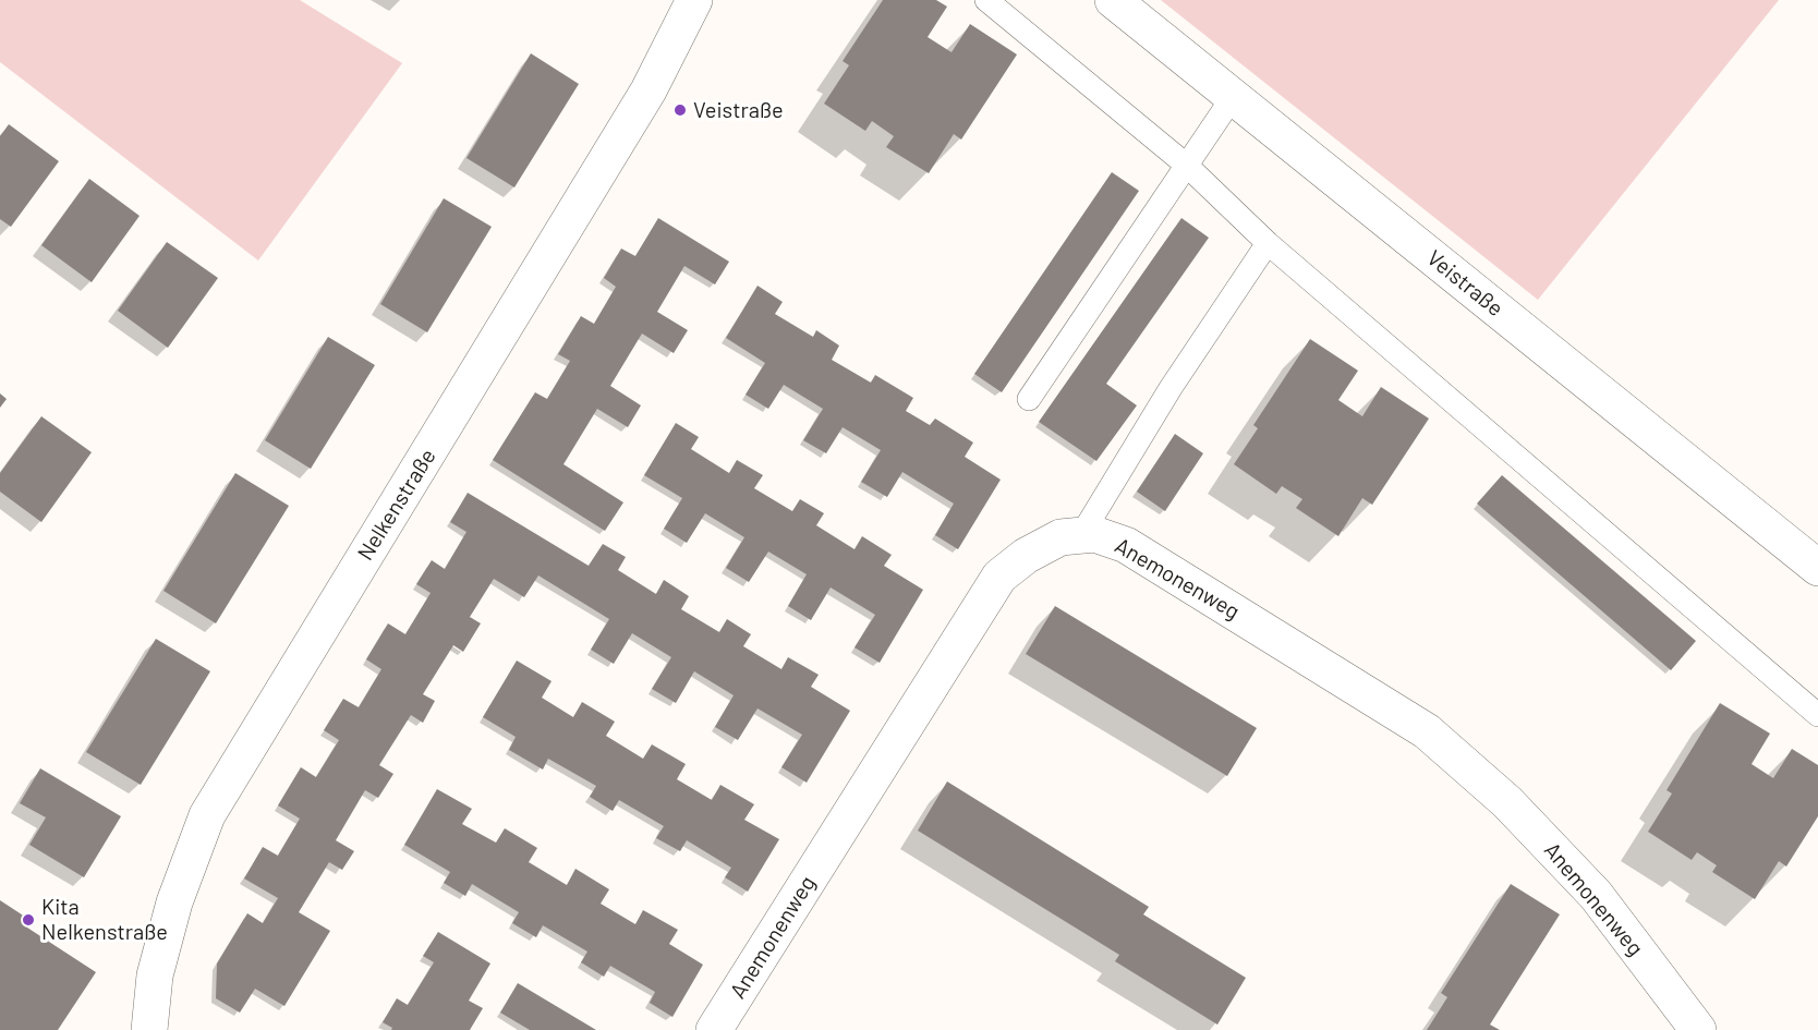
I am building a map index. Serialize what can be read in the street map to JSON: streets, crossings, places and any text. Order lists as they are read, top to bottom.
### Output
{
  "streets": {
    "street": ["Veistraße", "Nelkenstraße", "Anemonenweg"]
  },
  "places": ["Veistraße", "Kita Nelkenstraße"]
}
